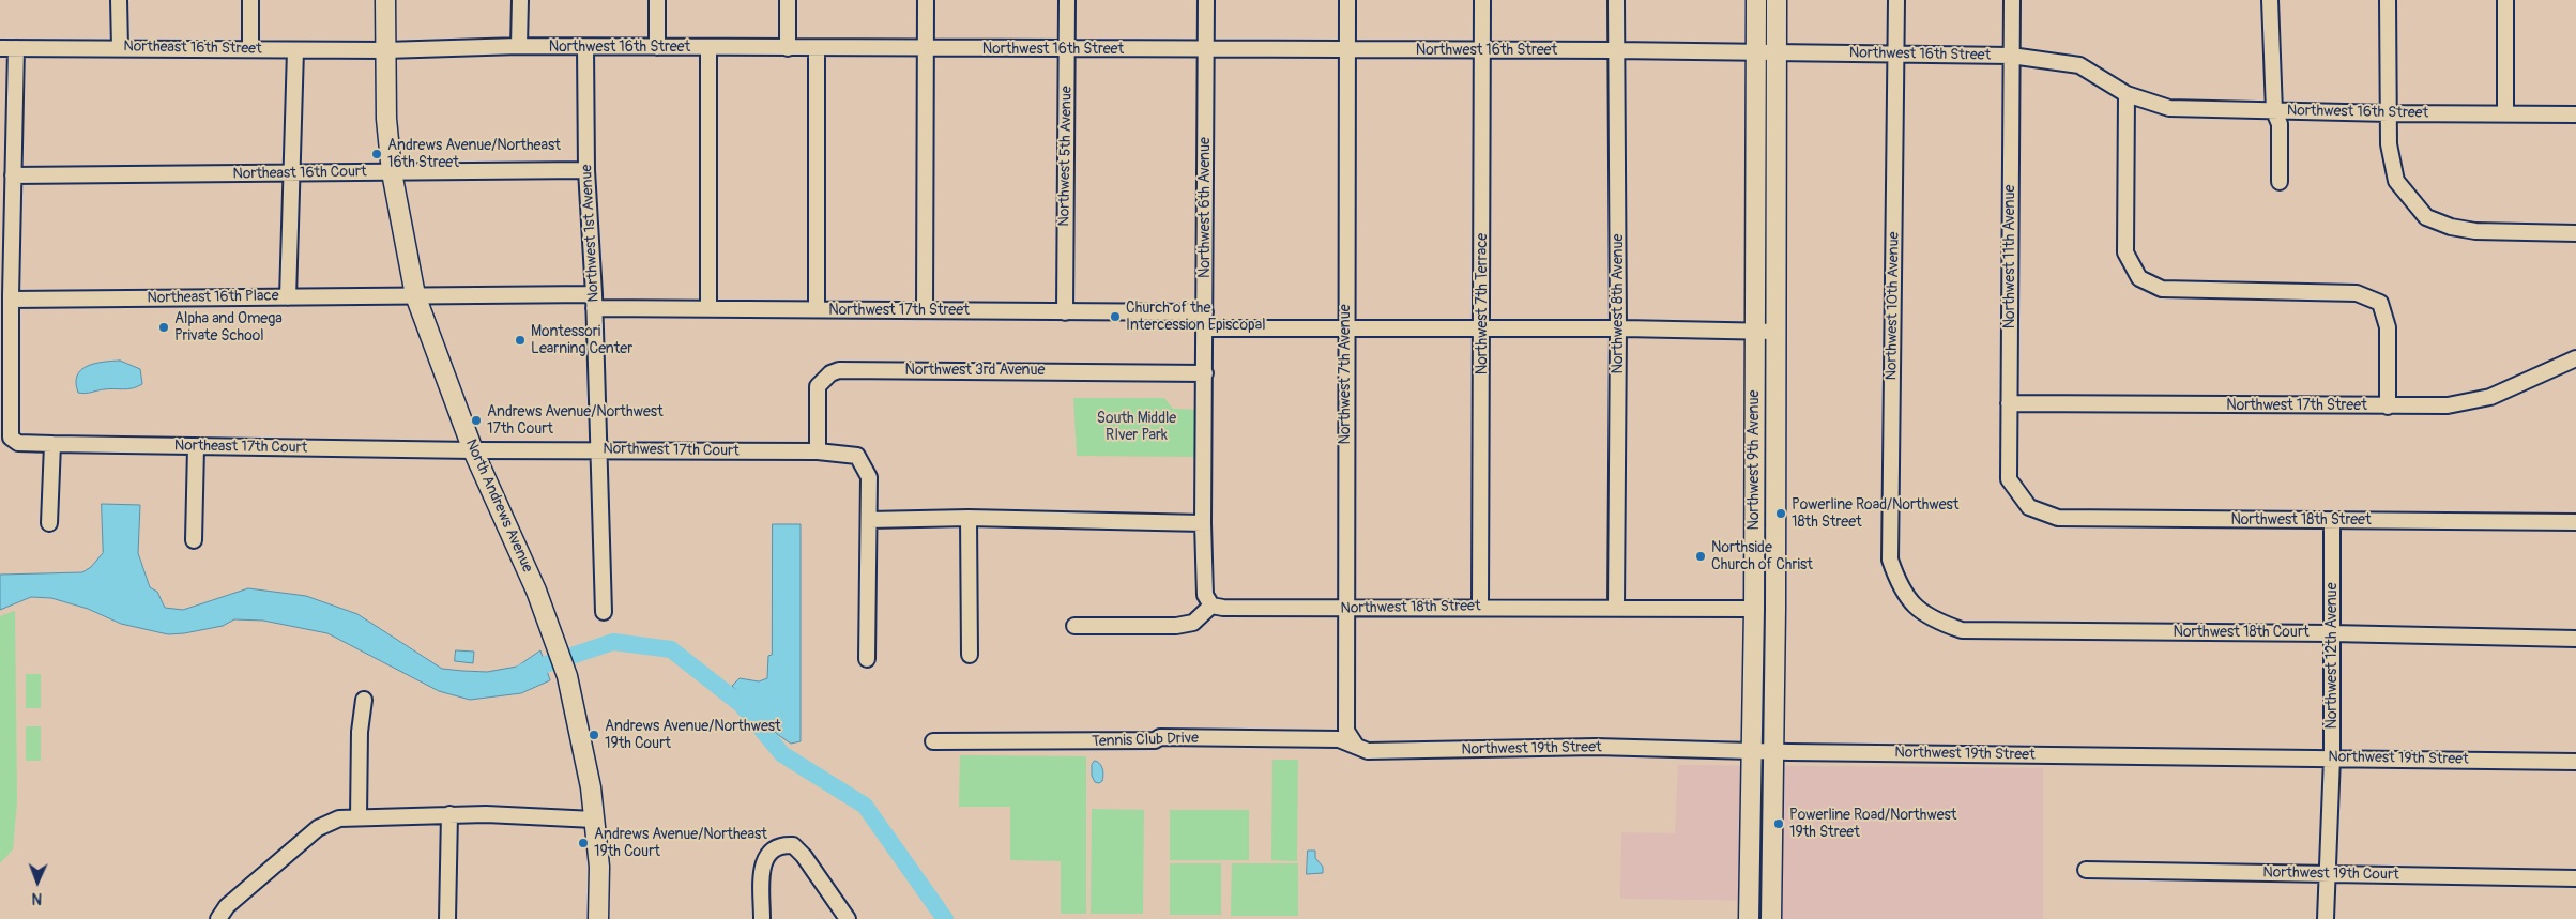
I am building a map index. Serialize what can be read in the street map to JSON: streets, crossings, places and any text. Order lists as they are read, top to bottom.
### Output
{
  "streets": {
    "main road": ["Northwest 9th Avenue", "North Andrews Avenue"],
    "street": [
      "Northwest 16th Street",
      "Northeast 16th Street",
      "Northwest 5th Avenue",
      "Northeast 16th Court",
      "Northwest 6th Avenue",
      "Northwest 1st Avenue",
      "Northwest 11th Avenue",
      "Northeast 16th Place",
      "Northwest 7th Terrace",
      "Northwest 8th Avenue",
      "Northwest 10th Avenue",
      "Northwest 17th Street",
      "Northwest 3rd Avenue",
      "Northwest 7th Avenue",
      "Northeast 17th Court",
      "Northwest 17th Court",
      "Northwest 18th Street",
      "Northwest 18th Court",
      "Northwest 12th Avenue",
      "Tennis Club Drive",
      "Northwest 19th Street",
      "Northwest 19th Court"
    ]
  },
  "crossings": [
    ["Northwest 16th Street", "Northeast 16th Street"],
    ["Northwest 16th Street", "Northwest 5th Avenue"],
    ["Northwest 16th Street", "Northwest 6th Avenue"],
    ["Northwest 16th Street", "Northwest 1st Avenue"],
    ["Northwest 16th Street", "Northwest 11th Avenue"],
    ["Northwest 16th Street", "Northwest 7th Terrace"],
    ["Northwest 16th Street", "Northwest 8th Avenue"],
    ["Northwest 16th Street", "Northwest 10th Avenue"],
    ["Northwest 16th Street", "Northwest 7th Avenue"],
    ["Northwest 16th Street", "Northwest 9th Avenue"],
    ["Northwest 16th Street", "North Andrews Avenue"],
    ["Northeast 16th Street", "North Andrews Avenue"],
    ["Northwest 5th Avenue", "Northwest 17th Street"],
    ["Northeast 16th Court", "Northwest 1st Avenue"],
    ["Northeast 16th Court", "North Andrews Avenue"],
    ["Northwest 6th Avenue", "Northwest 17th Street"],
    ["Northwest 6th Avenue", "Northwest 3rd Avenue"],
    ["Northwest 6th Avenue", "Northwest 18th Street"],
    ["Northwest 1st Avenue", "Northwest 17th Street"],
    ["Northwest 1st Avenue", "Northwest 17th Court"],
    ["Northwest 11th Avenue", "Northwest 17th Street"],
    ["Northwest 11th Avenue", "Northwest 18th Street"],
    ["Northeast 16th Place", "Northwest 17th Street"],
    ["Northeast 16th Place", "Northeast 17th Court"],
    ["Northeast 16th Place", "North Andrews Avenue"],
    ["Northwest 7th Terrace", "Northwest 18th Street"],
    ["Northwest 8th Avenue", "Northwest 18th Street"],
    ["Northwest 10th Avenue", "Northwest 18th Court"],
    ["Northwest 17th Street", "North Andrews Avenue"],
    ["Northwest 3rd Avenue", "Northwest 17th Court"],
    ["Northwest 7th Avenue", "Northwest 18th Street"],
    ["Northwest 7th Avenue", "Tennis Club Drive"],
    ["Northwest 7th Avenue", "Northwest 19th Street"],
    ["Northeast 17th Court", "Northwest 17th Court"],
    ["Northeast 17th Court", "North Andrews Avenue"],
    ["Northwest 17th Court", "North Andrews Avenue"],
    ["Northwest 9th Avenue", "Northwest 18th Street"],
    ["Northwest 9th Avenue", "Northwest 19th Street"],
    ["Northwest 18th Street", "Northwest 12th Avenue"],
    ["Northwest 18th Court", "Northwest 12th Avenue"],
    ["Northwest 12th Avenue", "Northwest 19th Street"],
    ["Northwest 12th Avenue", "Northwest 19th Court"],
    ["Tennis Club Drive", "Northwest 19th Street"]
  ],
  "parks": ["South Middle RIver Park"],
  "places": [
    "Andrews Avenue/Northeast 16th Street",
    "Church of the Intercession Episcopal",
    "Alpha and Omega Private School",
    "Montessori Learning Center",
    "Andrews Avenue/Northwest 17th Court",
    "Powerline Road/Northwest 18th Street",
    "Northside Church of Christ",
    "Andrews Avenue/Northwest 19th Court",
    "Powerline Road/Northwest 19th Street",
    "Andrews Avenue/Northeast 19th Court"
  ],
  "north": "bottom"
}
